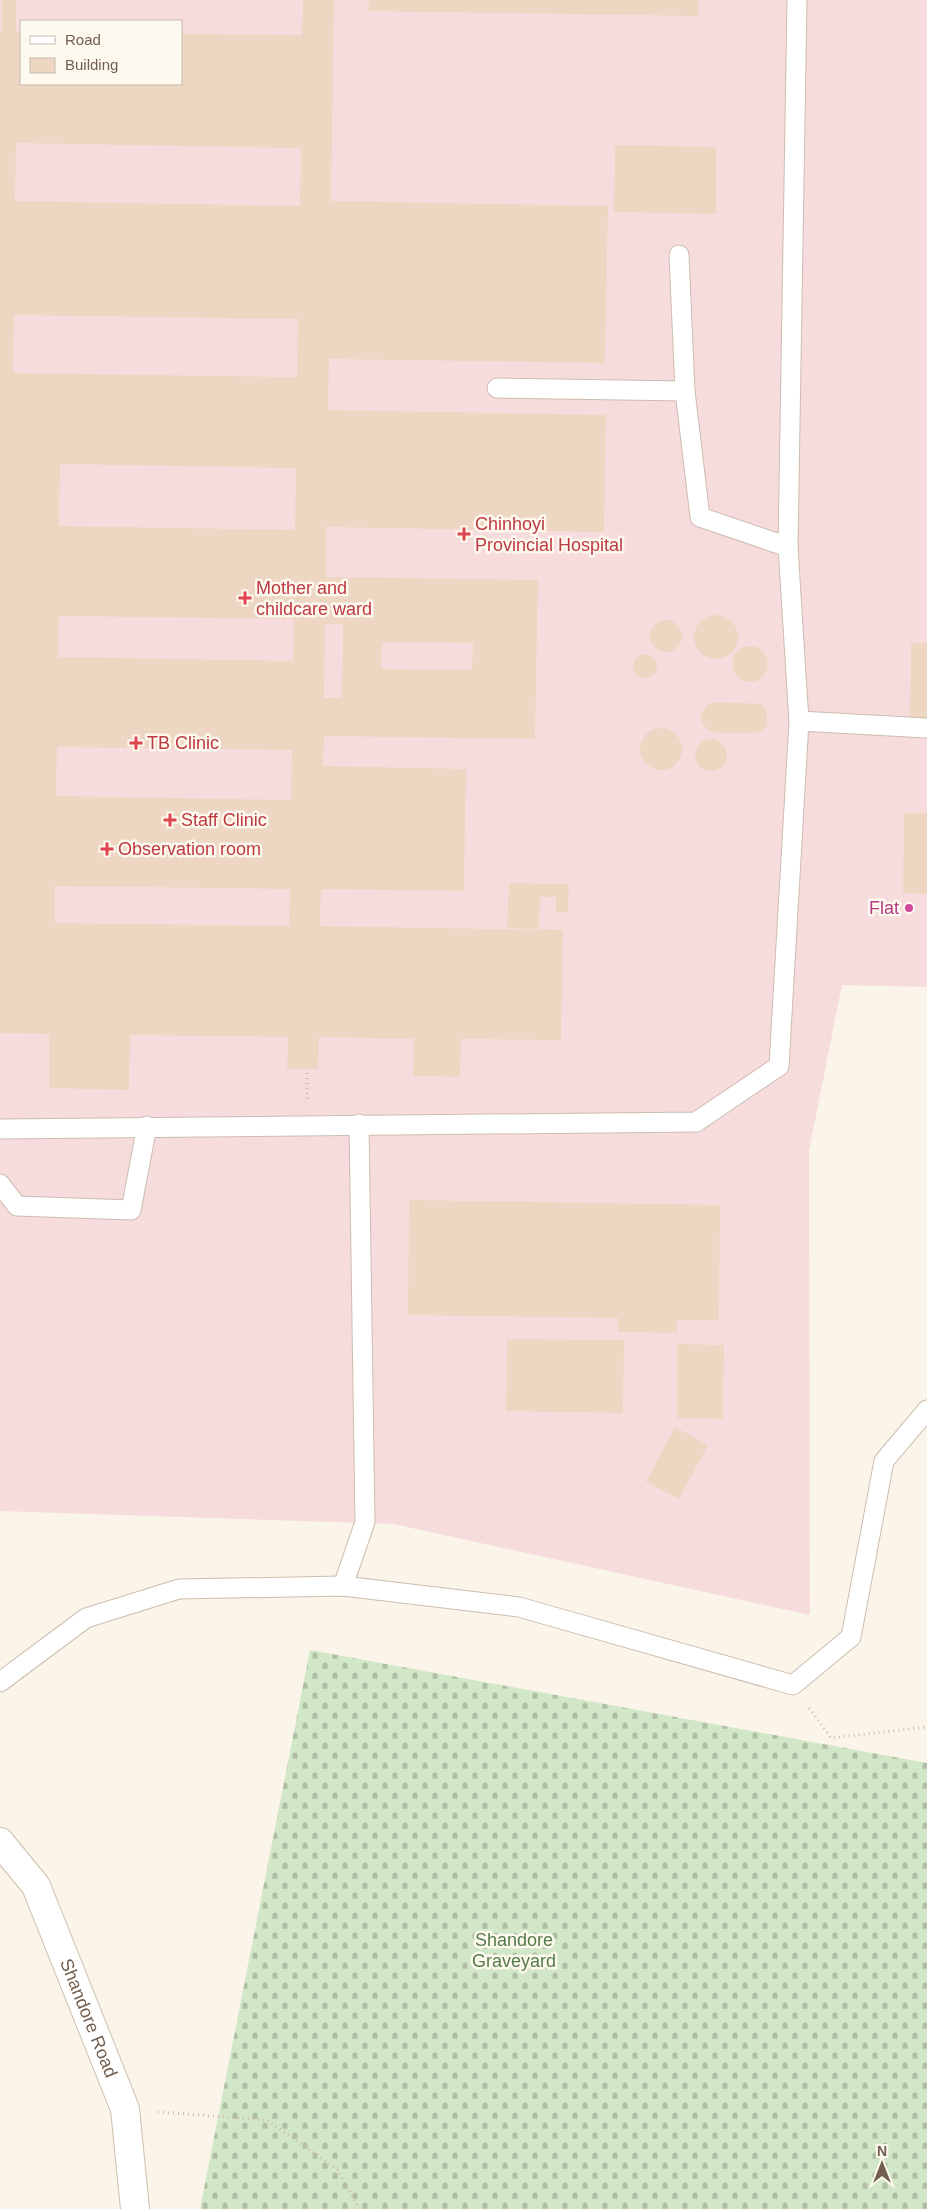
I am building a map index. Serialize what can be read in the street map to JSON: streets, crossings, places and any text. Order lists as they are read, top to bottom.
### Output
{
  "streets": {
    "street": ["Shandore Road"]
  },
  "parks": ["Shandore Graveyard"],
  "places": {
    "health": [
      "Chinhoyi Provincial Hospital",
      "Mother and childcare ward",
      "TB Clinic",
      "Staff Clinic",
      "Observation room"
    ],
    "other": ["Flat"]
  },
  "legend": ["Road", "Building"],
  "north": "top"
}
